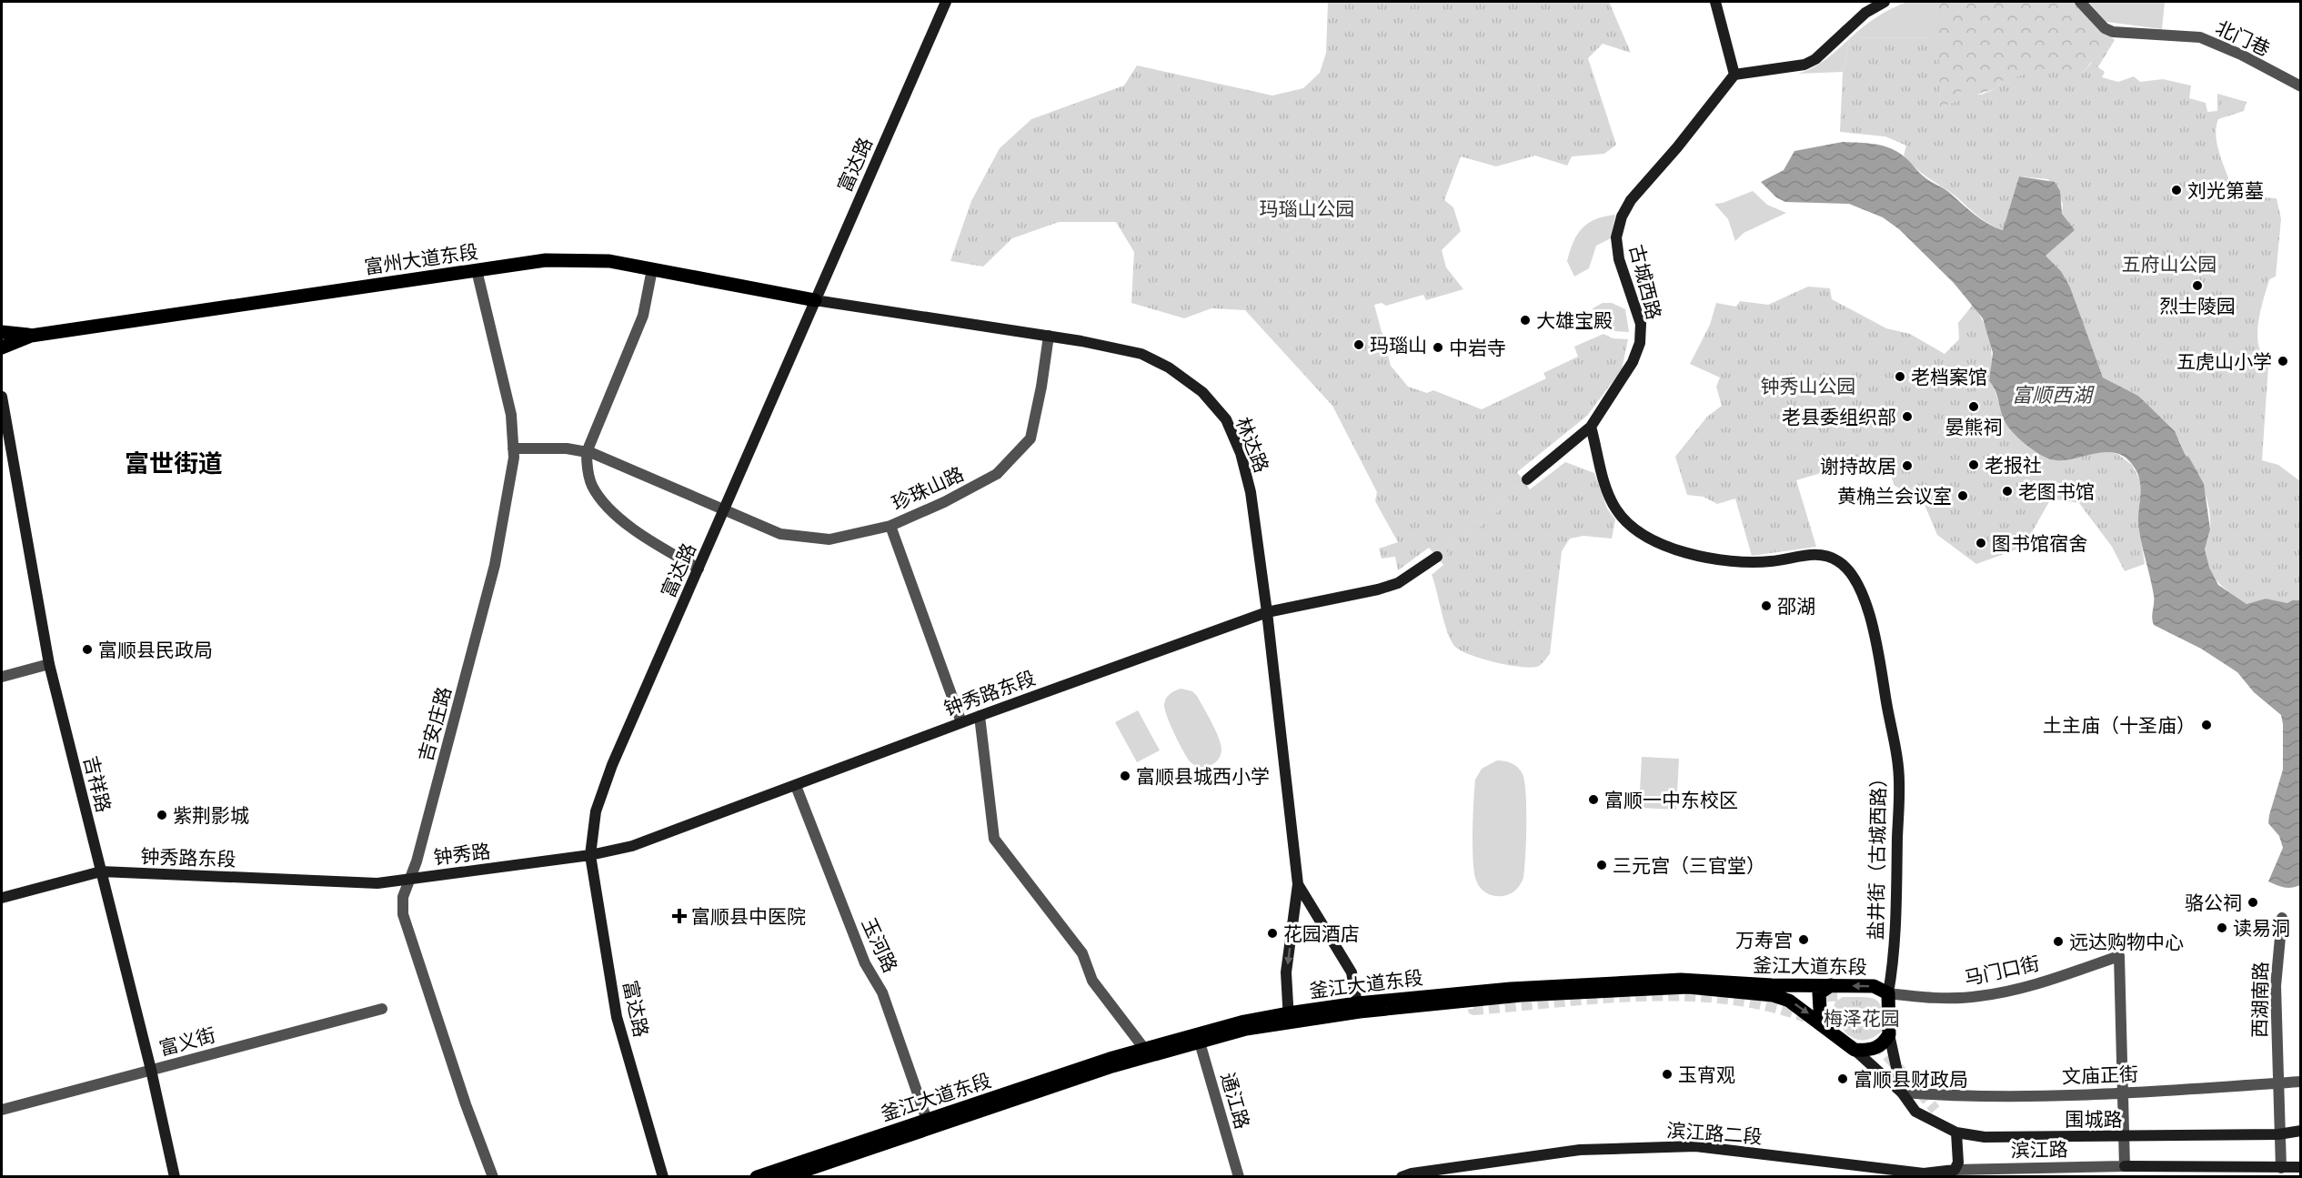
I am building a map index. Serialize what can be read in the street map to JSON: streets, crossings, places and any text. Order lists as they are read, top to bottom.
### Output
{
  "streets": {
    "main road": ["富州大道东段", "釜江大道东段"],
    "street": [
      "北门巷",
      "富达路",
      "古城西路",
      "林达路",
      "珍珠山路",
      "钟秀路东段",
      "吉安庄路",
      "吉祥路",
      "钟秀路",
      "盐井街（古城西路）",
      "玉河路",
      "马门口街",
      "西湖南路",
      "富义街",
      "文庙正街",
      "通江路",
      "围城路",
      "滨江路二段",
      "滨江路"
    ]
  },
  "crossings": [
    ["富达路", "富州大道东段"],
    ["富达路", "林达路"],
    ["富达路", "珍珠山路"],
    ["富达路", "钟秀路东段"],
    ["富州大道东段", "林达路"],
    ["富州大道东段", "吉安庄路"],
    ["古城西路", "盐井街（古城西路）"],
    ["林达路", "珍珠山路"],
    ["林达路", "钟秀路东段"],
    ["珍珠山路", "吉安庄路"],
    ["钟秀路东段", "吉祥路"],
    ["钟秀路东段", "钟秀路"],
    ["钟秀路东段", "玉河路"],
    ["吉祥路", "富义街"],
    ["盐井街（古城西路）", "釜江大道东段"],
    ["盐井街（古城西路）", "马门口街"],
    ["盐井街（古城西路）", "围城路"],
    ["玉河路", "釜江大道东段"],
    ["釜江大道东段", "马门口街"],
    ["釜江大道东段", "通江路"],
    ["釜江大道东段", "围城路"],
    ["马门口街", "文庙正街"],
    ["马门口街", "围城路"],
    ["西湖南路", "文庙正街"],
    ["西湖南路", "围城路"],
    ["文庙正街", "围城路"],
    ["滨江路二段", "滨江路"]
  ],
  "districts": ["富世街道"],
  "water": ["富顺西湖"],
  "parks": [
    "玛瑙山公园",
    "五府山公园",
    "钟秀山公园",
    "梅泽花园"
  ],
  "places": {
    "other": [
      "刘光第墓",
      "烈士陵园",
      "大雄宝殿",
      "玛瑙山",
      "中岩寺",
      "五虎山小学",
      "老档案馆",
      "晏熊祠",
      "老县委组织部",
      "老报社",
      "谢持故居",
      "老图书馆",
      "黄桷兰会议室",
      "图书馆宿舍",
      "邵湖",
      "富顺县民政局",
      "土主庙（十圣庙）",
      "富顺县城西小学",
      "富顺一中东校区",
      "紫荆影城",
      "三元宫（三官堂）",
      "骆公祠",
      "读易洞",
      "花园酒店",
      "万寿宫",
      "远达购物中心",
      "玉宵观",
      "富顺县财政局"
    ],
    "health": ["富顺县中医院"]
  }
}
